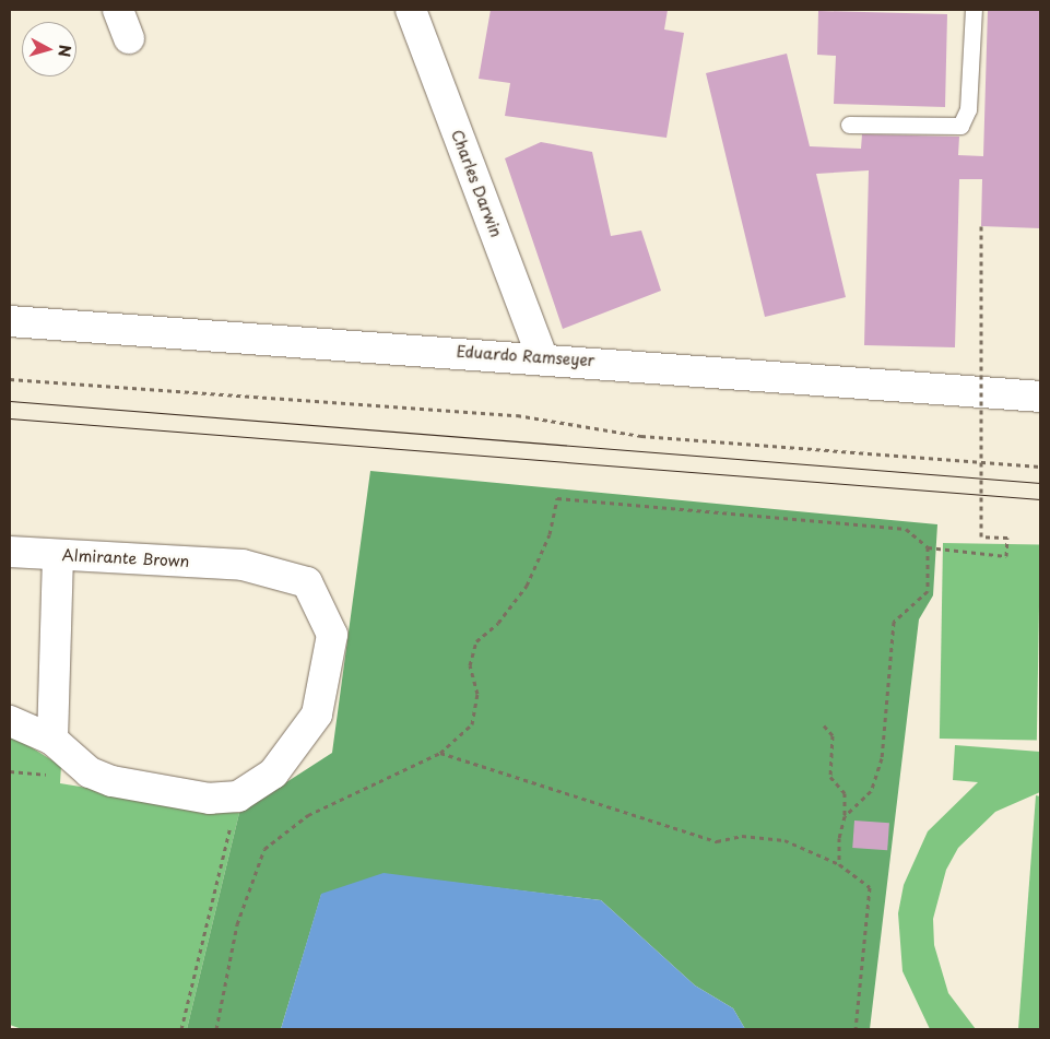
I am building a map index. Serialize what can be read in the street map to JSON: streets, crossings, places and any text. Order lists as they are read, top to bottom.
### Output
{
  "streets": {
    "street": ["Charles Darwin", "Eduardo Ramseyer", "Almirante Brown"]
  },
  "crossings": [
    ["Charles Darwin", "Eduardo Ramseyer"]
  ],
  "north": "right"
}
